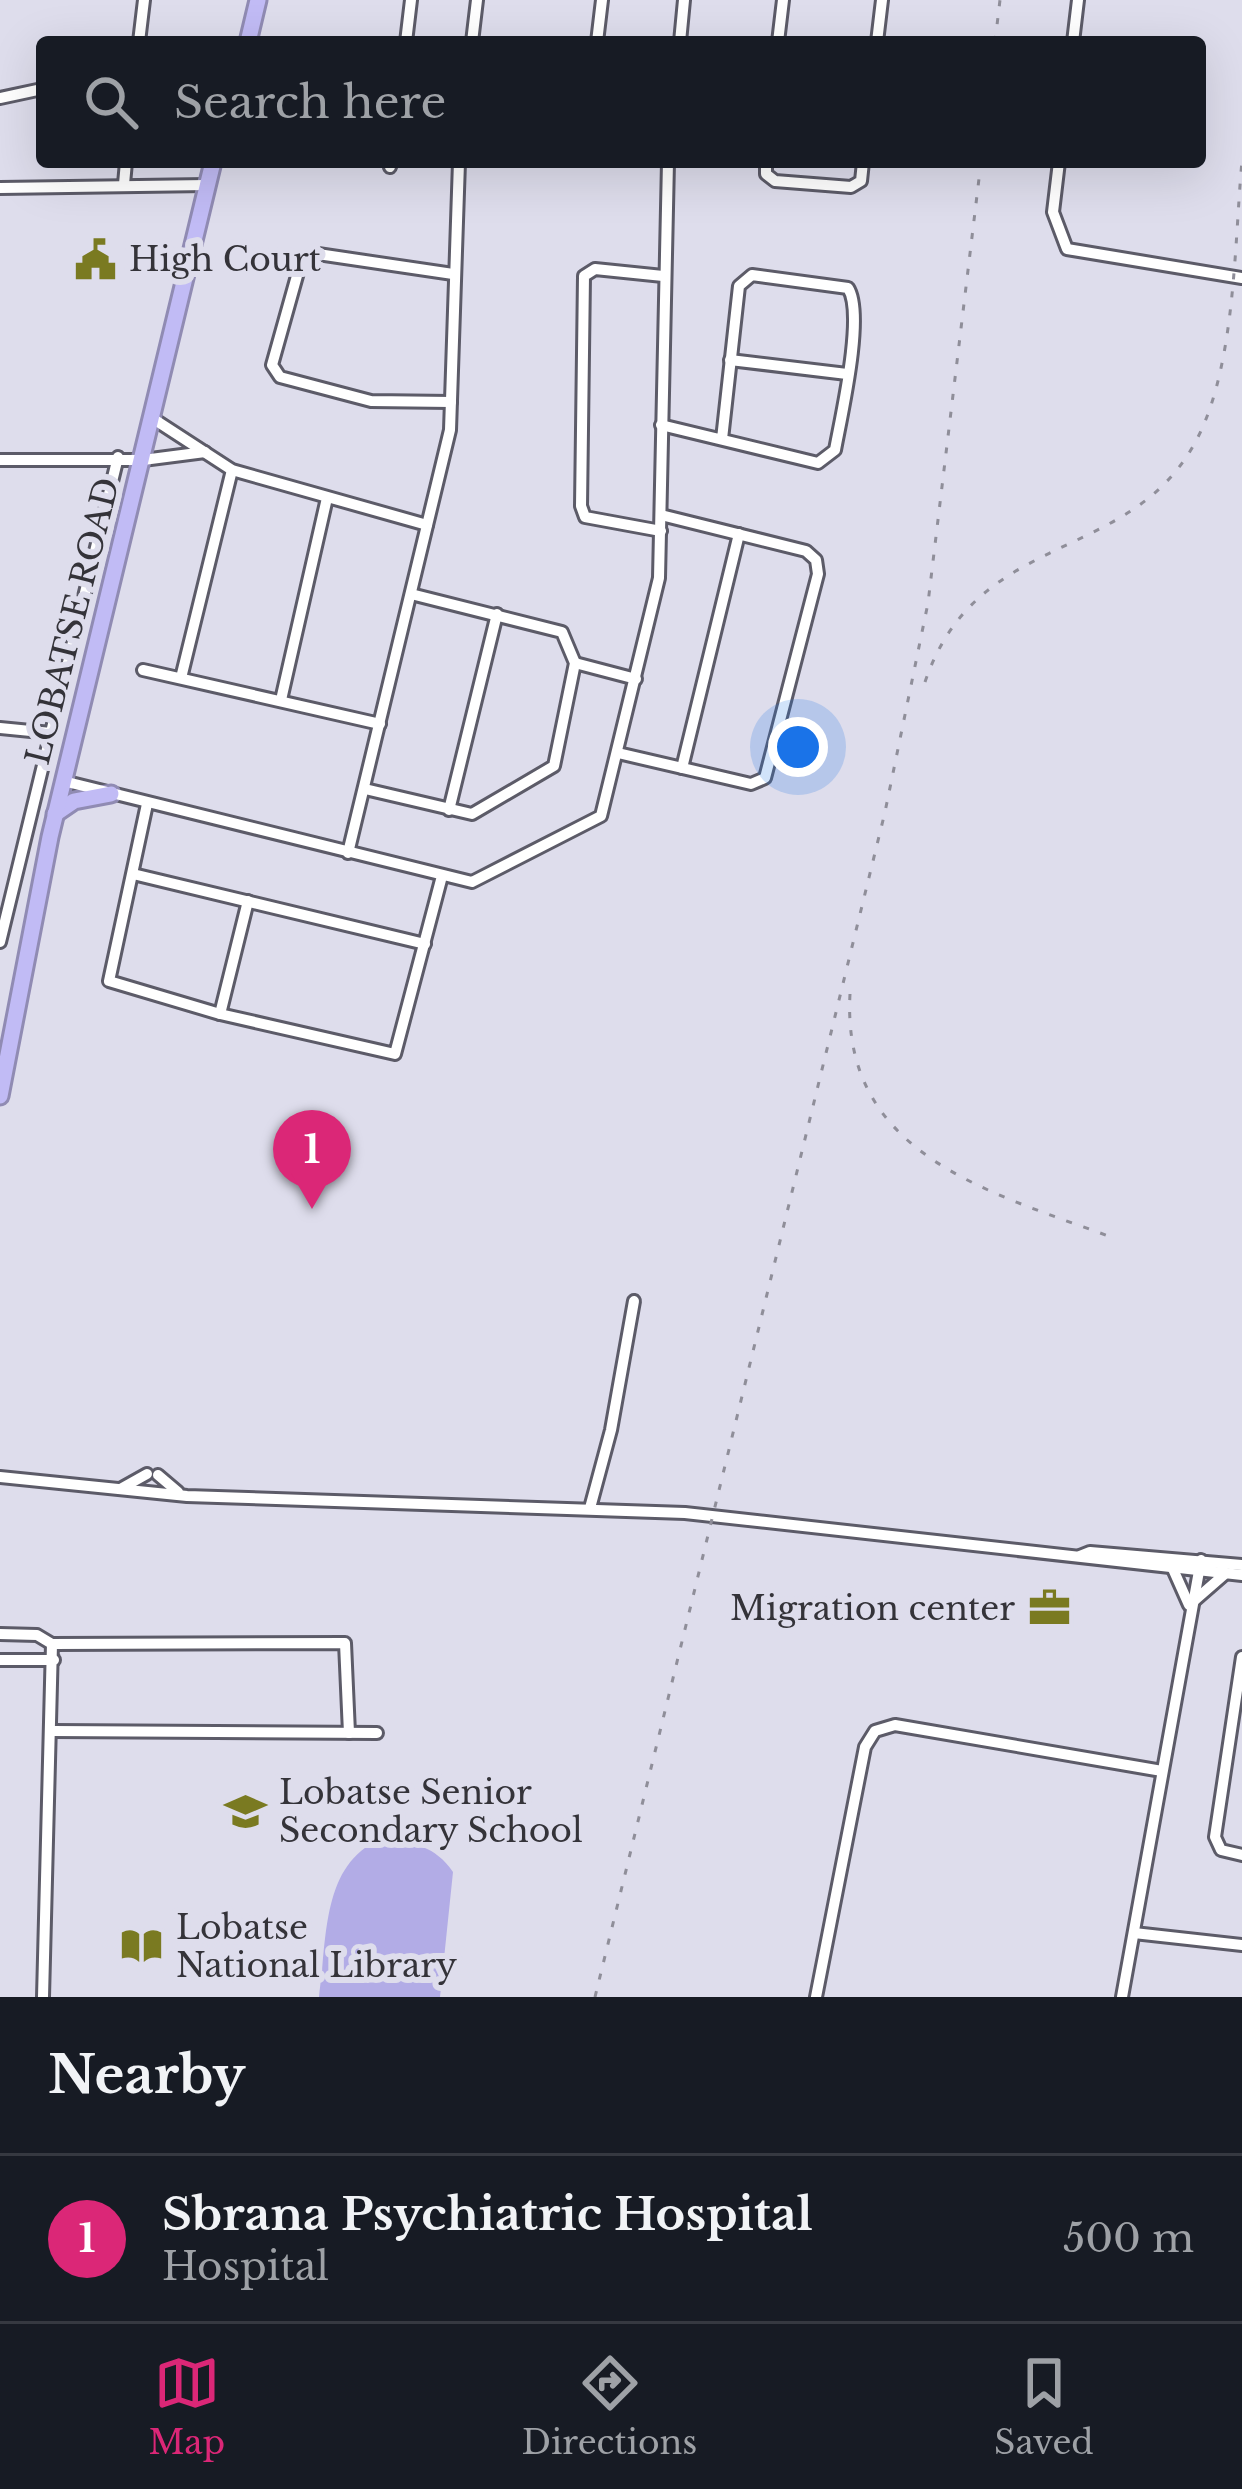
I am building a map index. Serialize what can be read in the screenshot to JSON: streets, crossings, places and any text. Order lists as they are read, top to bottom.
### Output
{
  "streets": {
    "highway": ["LOBATSE ROAD"]
  },
  "places": {
    "public building": ["High Court"],
    "office": ["Migration center"],
    "school or university": ["Lobatse Senior Secondary School"],
    "library": ["Lobatse National Library"]
  },
  "page": {
    "search": "Search here",
    "pins": "1",
    "heading": "Nearby",
    "list": [
      {
        "mark": "1",
        "name": "Sbrana Psychiatric Hospital",
        "note": "Hospital",
        "value": "500 m"
      }
    ],
    "nav": ["Map", "Directions", "Saved"]
  }
}
